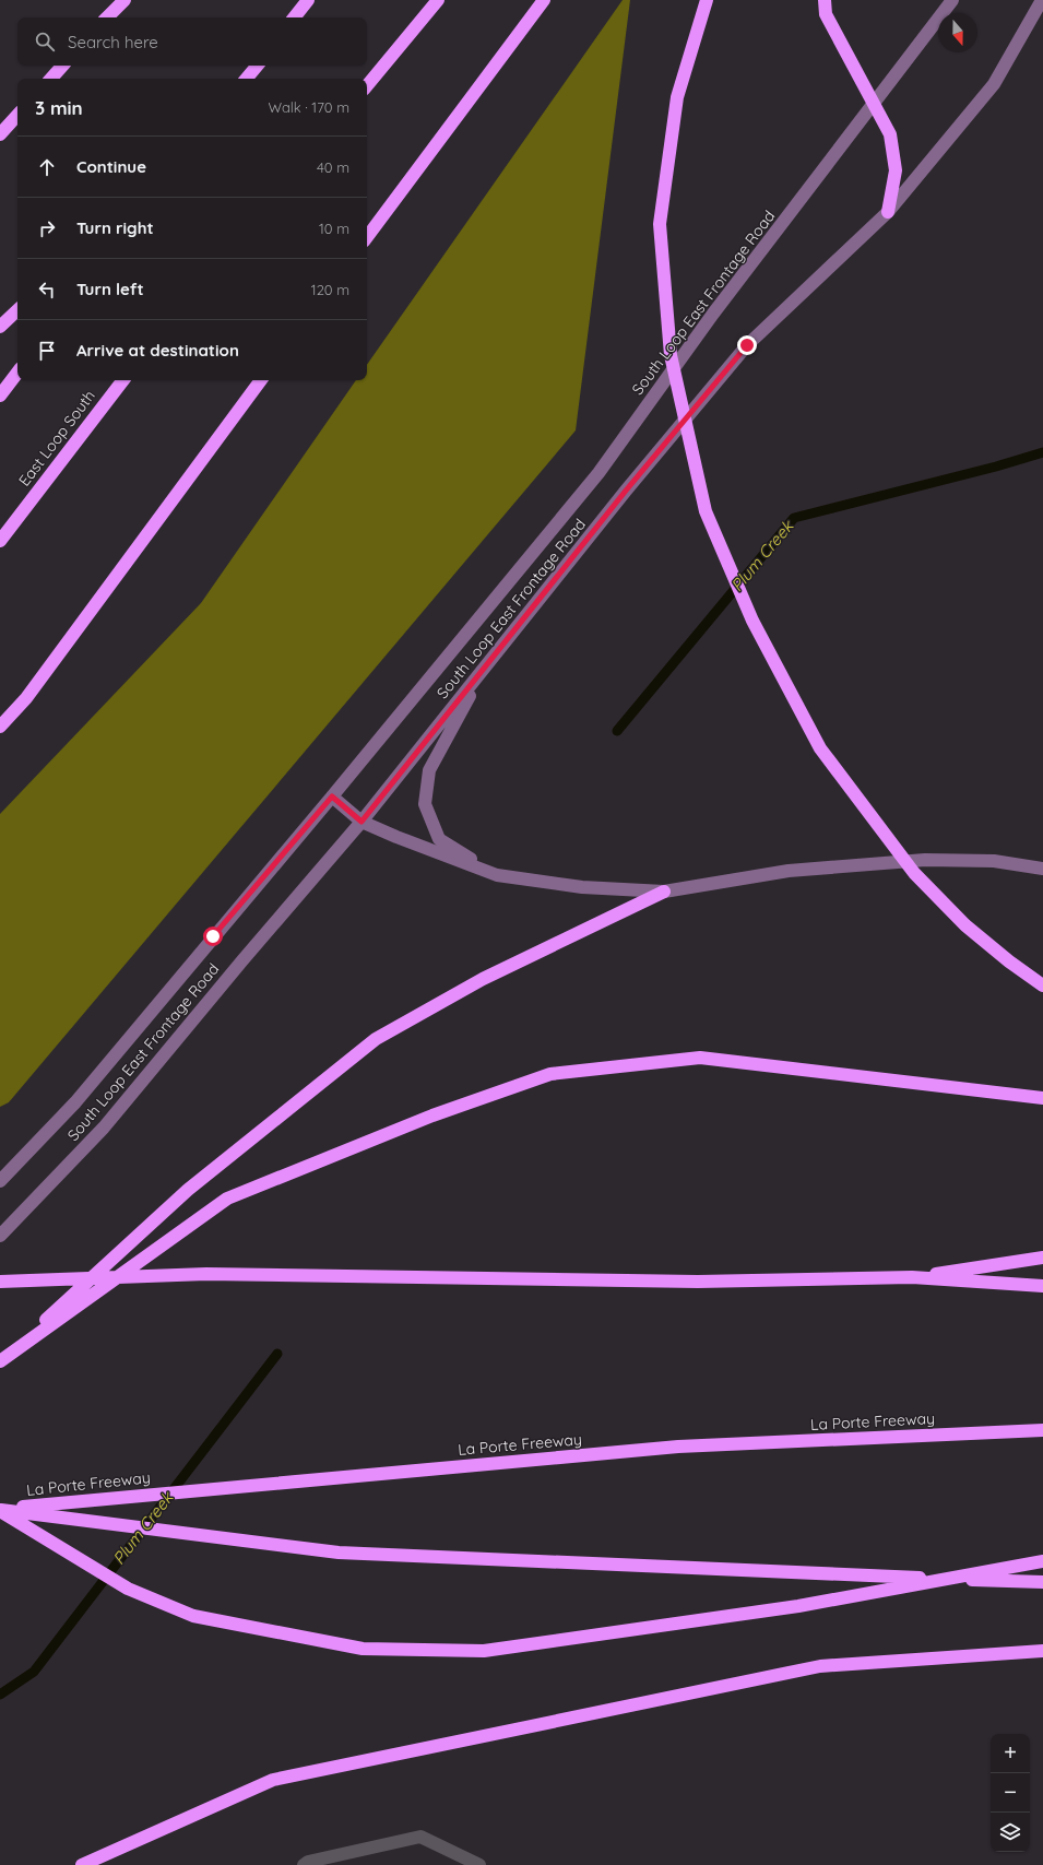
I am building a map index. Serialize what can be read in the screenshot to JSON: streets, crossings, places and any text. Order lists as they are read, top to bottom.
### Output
{
  "streets": {
    "highway": ["East Loop South", "La Porte Freeway"],
    "main road": ["South Loop East Frontage Road"]
  },
  "water": ["Plum Creek"],
  "north": "bottom",
  "page": {
    "search": "Search here",
    "heading": ["3 min", "Walk · 170 m"],
    "list": [
      ["Continue", "40 m"],
      ["Turn right", "10 m"],
      ["Turn left", "120 m"],
      "Arrive at destination"
    ],
    "map_buttons": ["+", "−"]
  }
}
